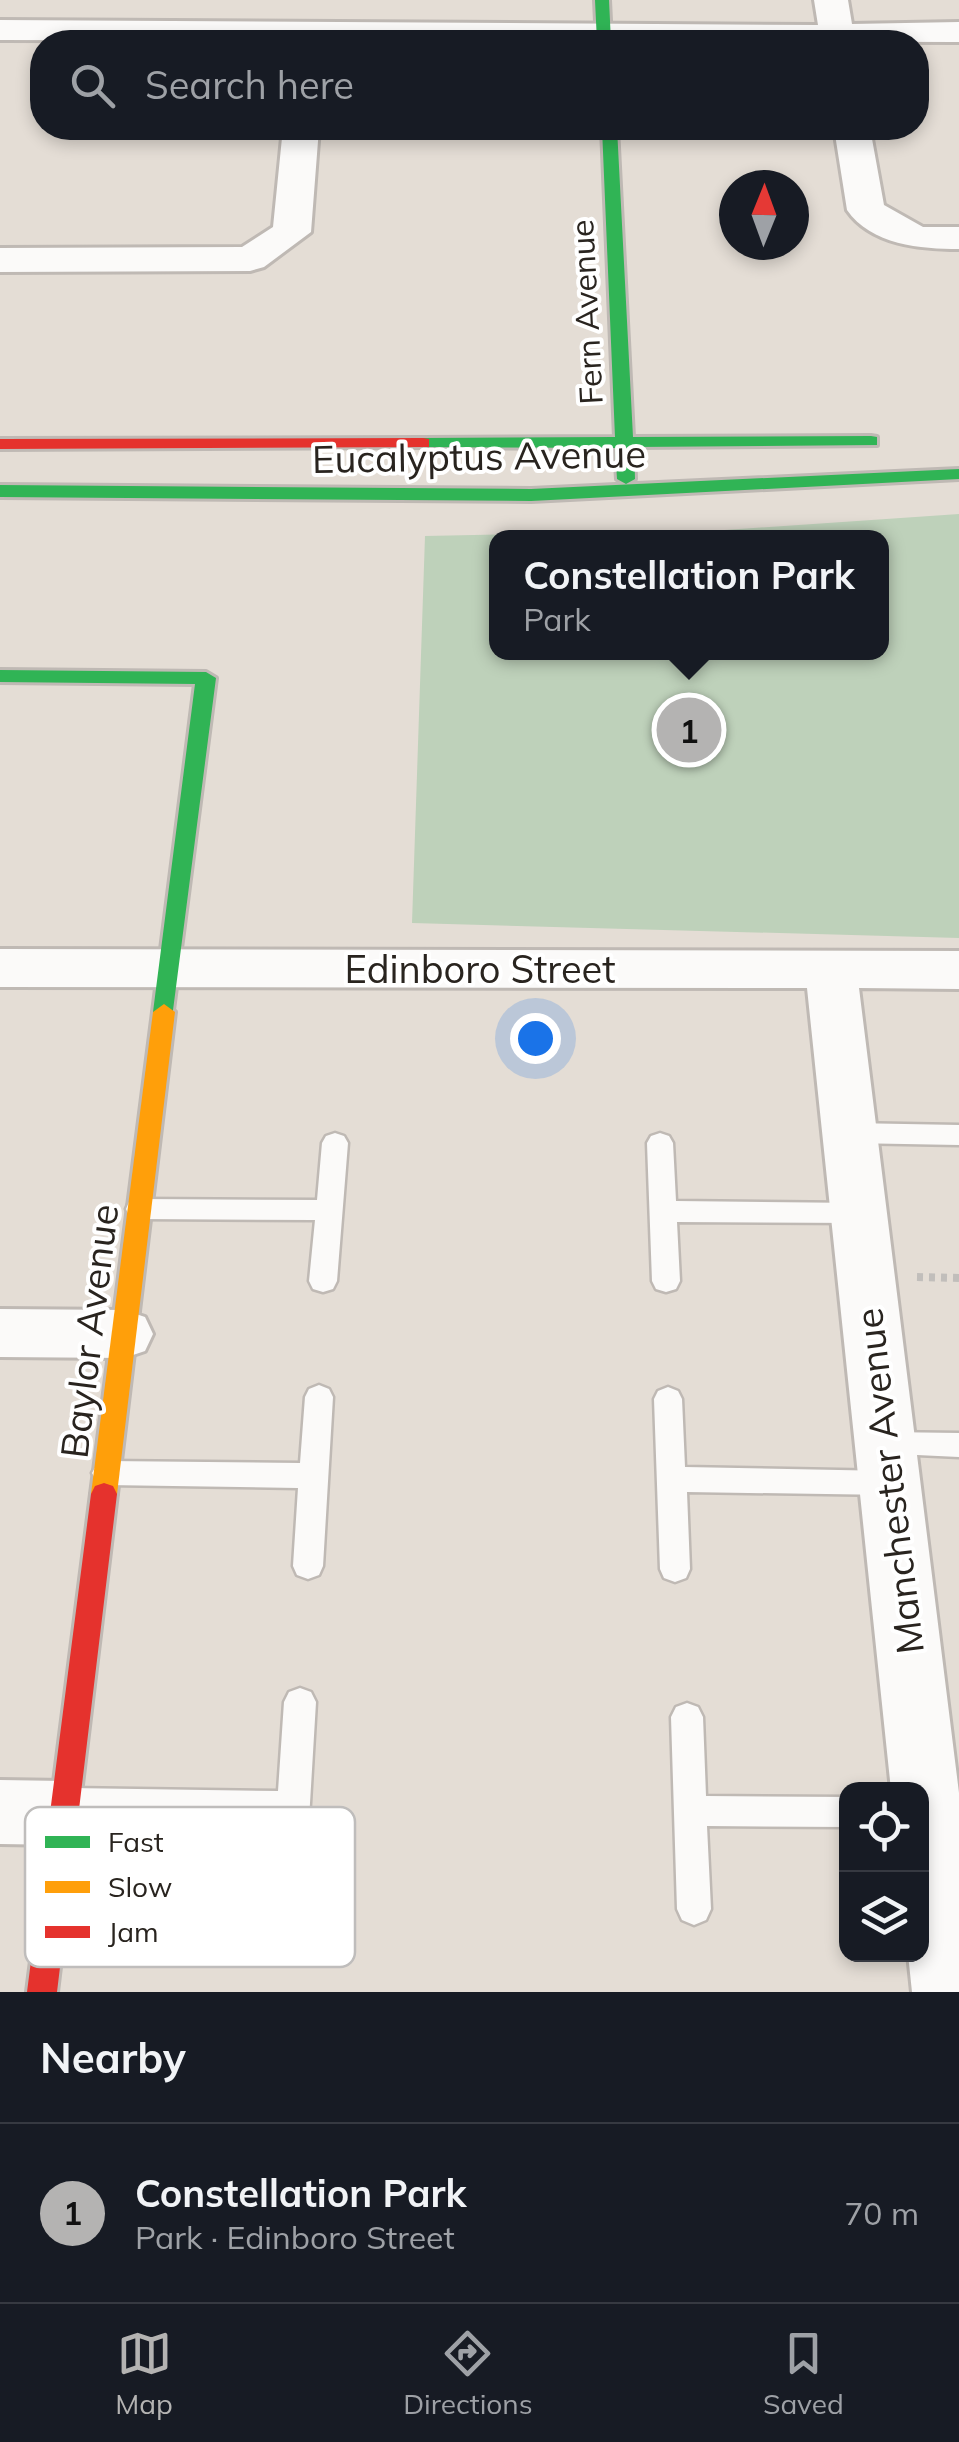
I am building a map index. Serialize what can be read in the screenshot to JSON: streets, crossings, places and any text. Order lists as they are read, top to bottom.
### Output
{
  "streets": {
    "street": [
      "Fern Avenue",
      "Eucalyptus Avenue",
      "Edinboro Street",
      "Baylor Avenue",
      "Manchester Avenue"
    ]
  },
  "crossings": [
    ["Fern Avenue", "Eucalyptus Avenue"],
    ["Edinboro Street", "Baylor Avenue"],
    ["Edinboro Street", "Manchester Avenue"]
  ],
  "legend": ["Fast", "Slow", "Jam"],
  "north": "top",
  "page": {
    "search": "Search here",
    "popup": ["Constellation Park", "Park"],
    "pins": "1",
    "heading": "Nearby",
    "list": [
      {
        "mark": "1",
        "name": "Constellation Park",
        "note": "Park · Edinboro Street",
        "value": "70 m"
      }
    ],
    "nav": ["Map", "Directions", "Saved"]
  }
}
